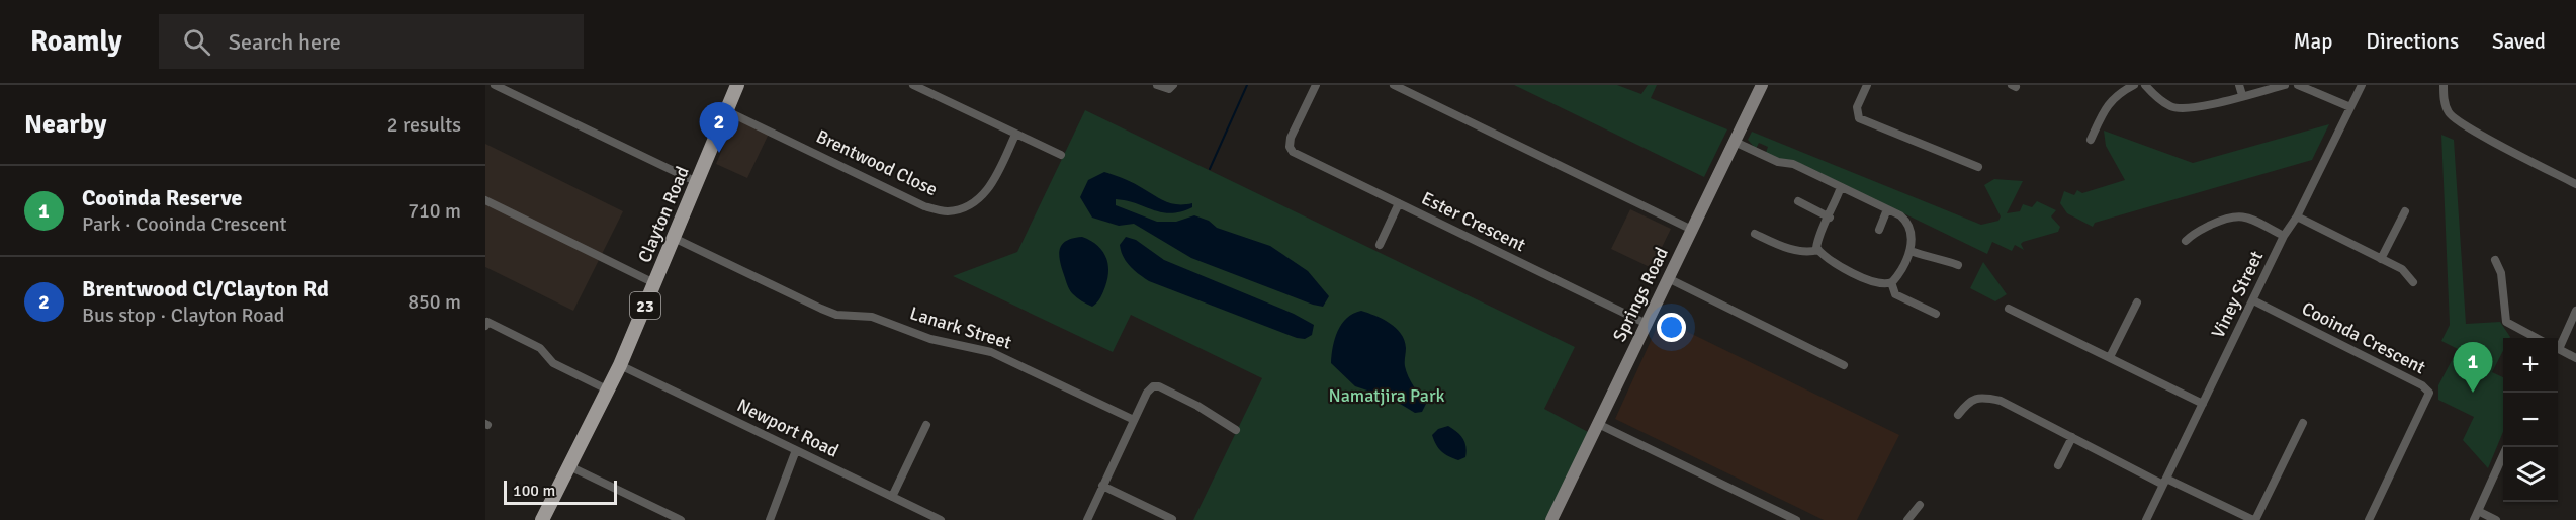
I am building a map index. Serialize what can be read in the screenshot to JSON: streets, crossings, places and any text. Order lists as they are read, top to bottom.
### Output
{
  "streets": {
    "main road": ["Clayton Road", "Springs Road", "23"],
    "street": [
      "Brentwood Close",
      "Ester Crescent",
      "Viney Street",
      "Lanark Street",
      "Cooinda Crescent",
      "Newport Road"
    ]
  },
  "crossings": [
    ["Brentwood Close", "Clayton Road"],
    ["Clayton Road", "Lanark Street"],
    ["Clayton Road", "Newport Road"],
    ["Ester Crescent", "Springs Road"],
    ["Viney Street", "Cooinda Crescent"]
  ],
  "parks": ["Namatjira Park"],
  "scale_bar": "100 m",
  "page": {
    "header": "Roamly",
    "search": "Search here",
    "nav": ["Map", "Directions", "Saved"],
    "heading": ["Nearby", "2 results"],
    "pins": ["2", "1"],
    "list": [
      {
        "mark": "1",
        "name": "Cooinda Reserve",
        "note": "Park · Cooinda Crescent",
        "value": "710 m"
      },
      {
        "mark": "2",
        "name": "Brentwood Cl/Clayton Rd",
        "note": "Bus stop · Clayton Road",
        "value": "850 m"
      }
    ],
    "map_buttons": ["+", "−"],
    "scale": "100 m"
  }
}
